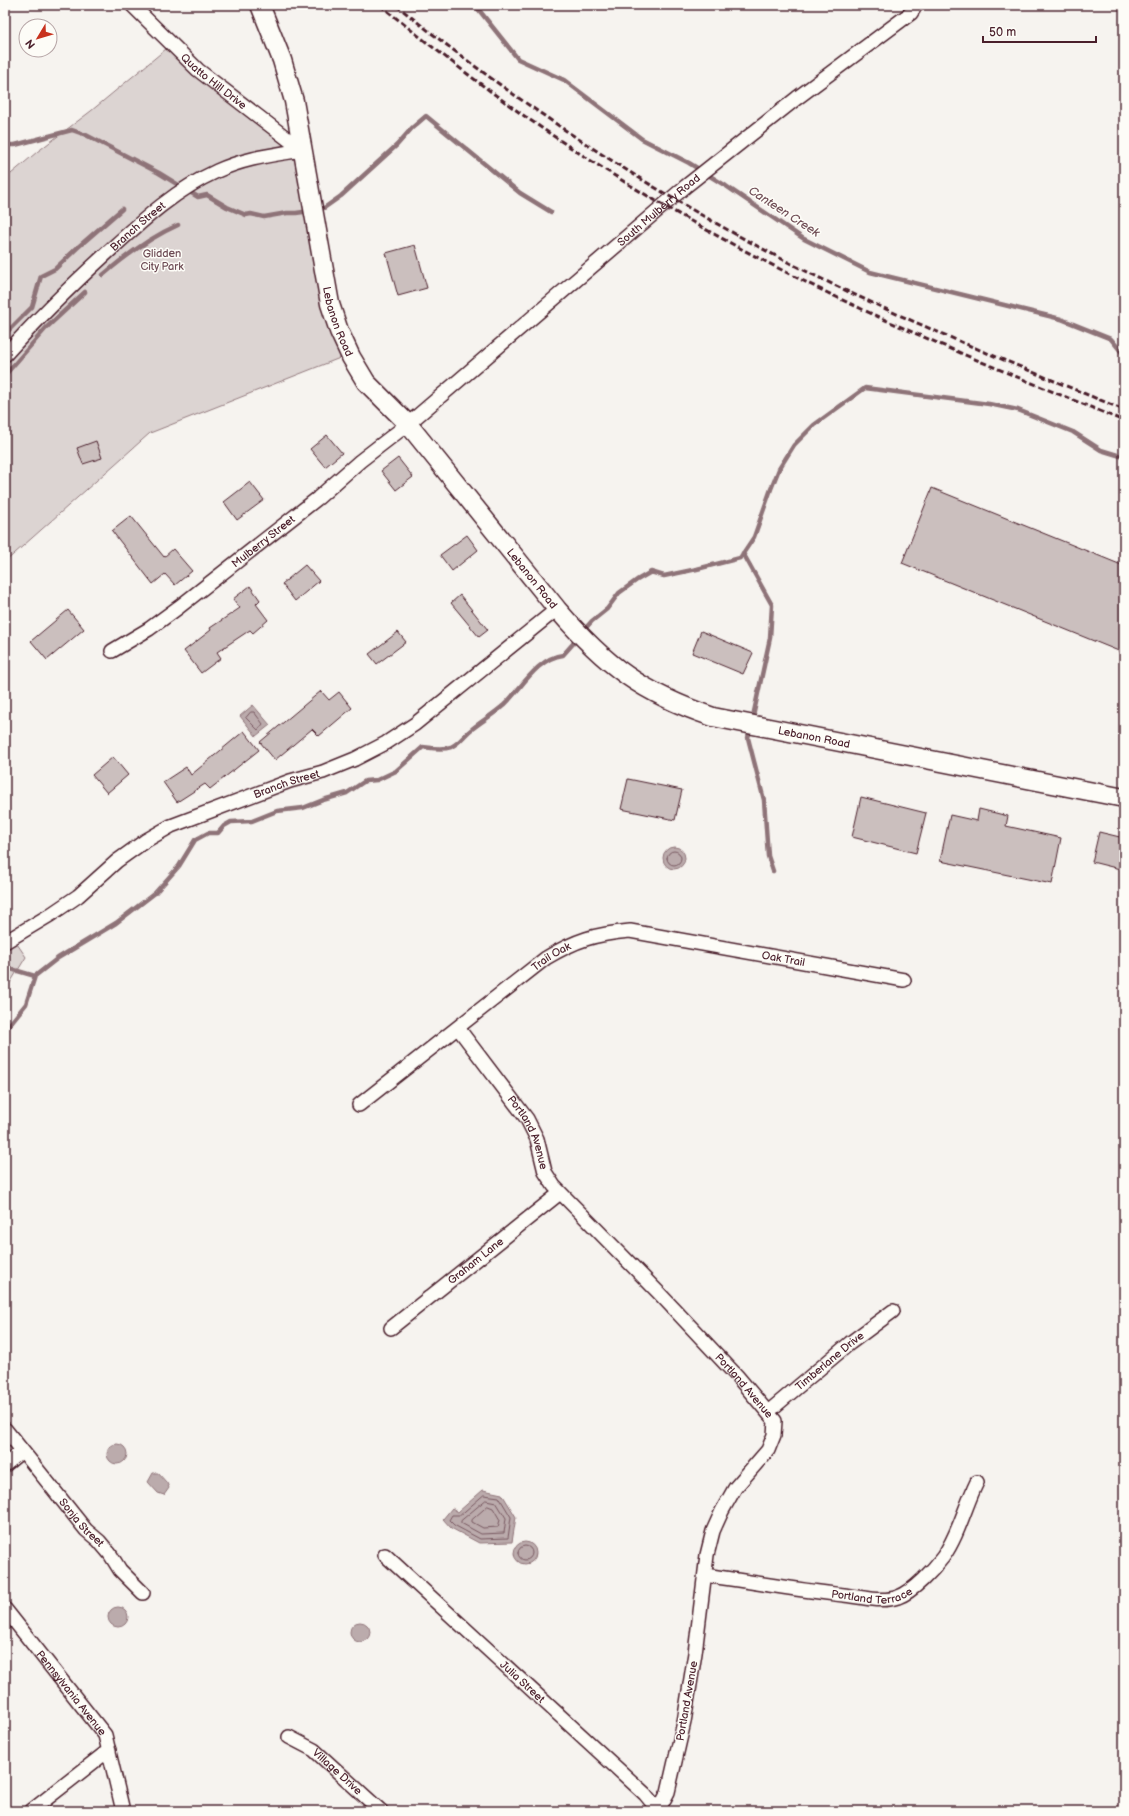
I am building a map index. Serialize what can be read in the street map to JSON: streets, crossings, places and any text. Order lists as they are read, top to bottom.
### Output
{
  "streets": {
    "street": [
      "Quatto Hill Drive",
      "South Mulberry Road",
      "Branch Street",
      "Lebanon Road",
      "Mulberry Street",
      "Trail Oak",
      "Oak Trail",
      "Portland Avenue",
      "Graham Lane",
      "Timberlane Drive",
      "Sonja Street",
      "Portland Terrace",
      "Julia Street",
      "Pennsylvania Avenue",
      "Village Drive"
    ]
  },
  "crossings": [
    ["Quatto Hill Drive", "Branch Street"],
    ["Quatto Hill Drive", "Lebanon Road"],
    ["South Mulberry Road", "Lebanon Road"],
    ["South Mulberry Road", "Mulberry Street"],
    ["Branch Street", "Lebanon Road"],
    ["Lebanon Road", "Mulberry Street"],
    ["Trail Oak", "Oak Trail"],
    ["Trail Oak", "Portland Avenue"],
    ["Portland Avenue", "Graham Lane"],
    ["Portland Avenue", "Timberlane Drive"],
    ["Portland Avenue", "Portland Terrace"],
    ["Portland Avenue", "Julia Street"]
  ],
  "water": ["Canteen Creek"],
  "parks": ["Glidden City Park"],
  "scale_bar": "50 m",
  "north": "bottom left"
}
